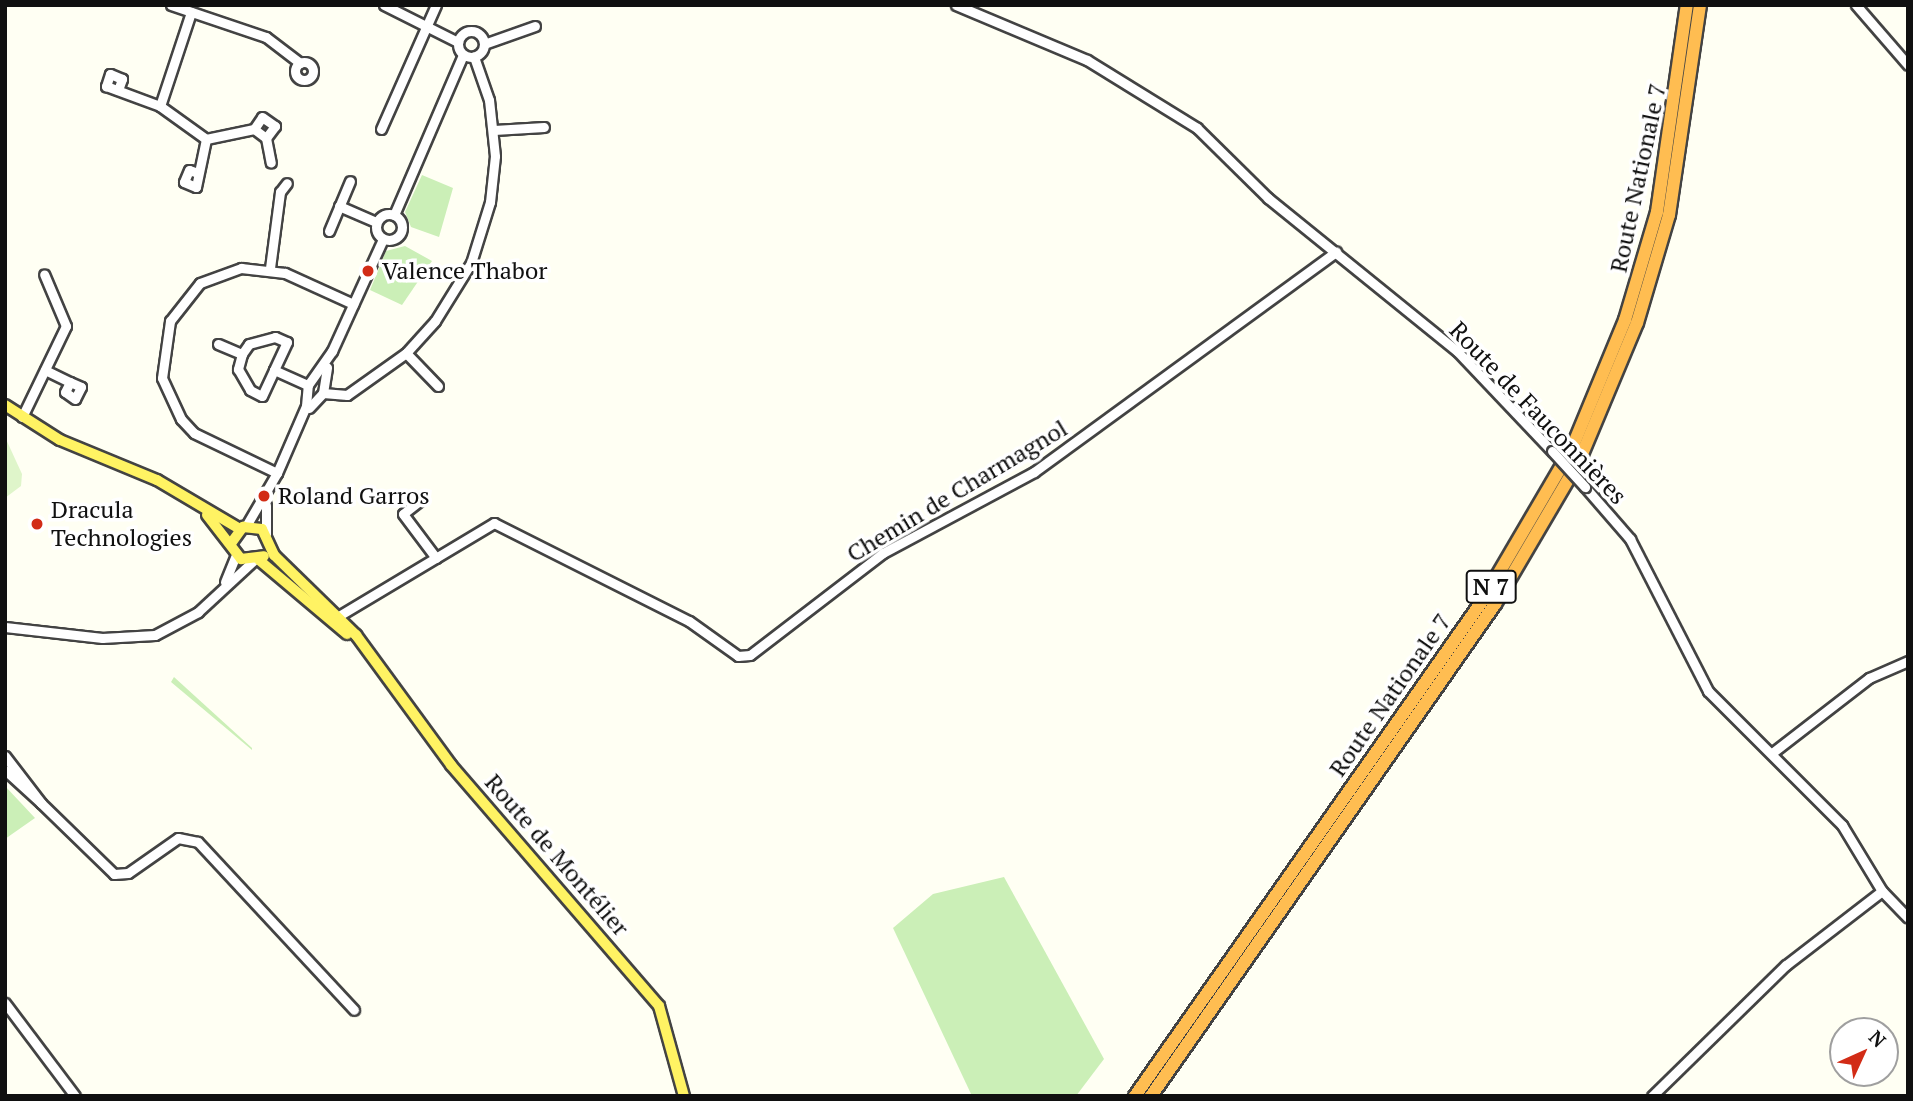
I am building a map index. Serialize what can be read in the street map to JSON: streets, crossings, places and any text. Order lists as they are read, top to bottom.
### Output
{
  "streets": {
    "highway": ["Route Nationale 7", "N 7"],
    "main road": ["Route de Montélier"],
    "street": ["Route de Fauconnières", "Chemin de Charmagnol"]
  },
  "crossings": [
    ["Route de Fauconnières", "Chemin de Charmagnol"],
    ["Chemin de Charmagnol", "Route de Montélier"]
  ],
  "places": ["Valence Thabor", "Roland Garros", "Dracula Technologies"],
  "north": "top right"
}
